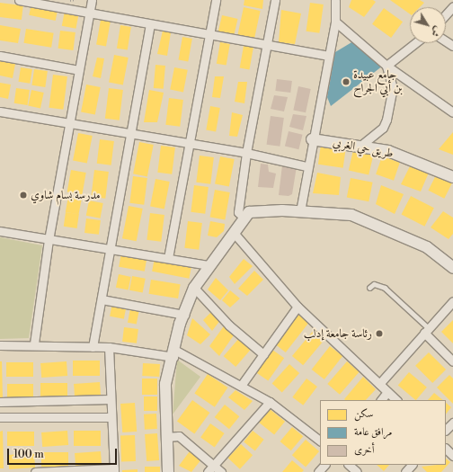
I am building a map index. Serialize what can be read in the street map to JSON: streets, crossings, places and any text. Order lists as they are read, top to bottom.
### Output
{
  "streets": {
    "street": ["طريق حي الغربي"]
  },
  "places": ["جامع عبيدة بن أبي الجراح", "مدرسة بسام شاوي", "رئاسة جامعة إدلب"],
  "legend": ["سكن", "مرافق عامة", "أخرى"],
  "scale_bar": "100 m",
  "north": "bottom right"
}
